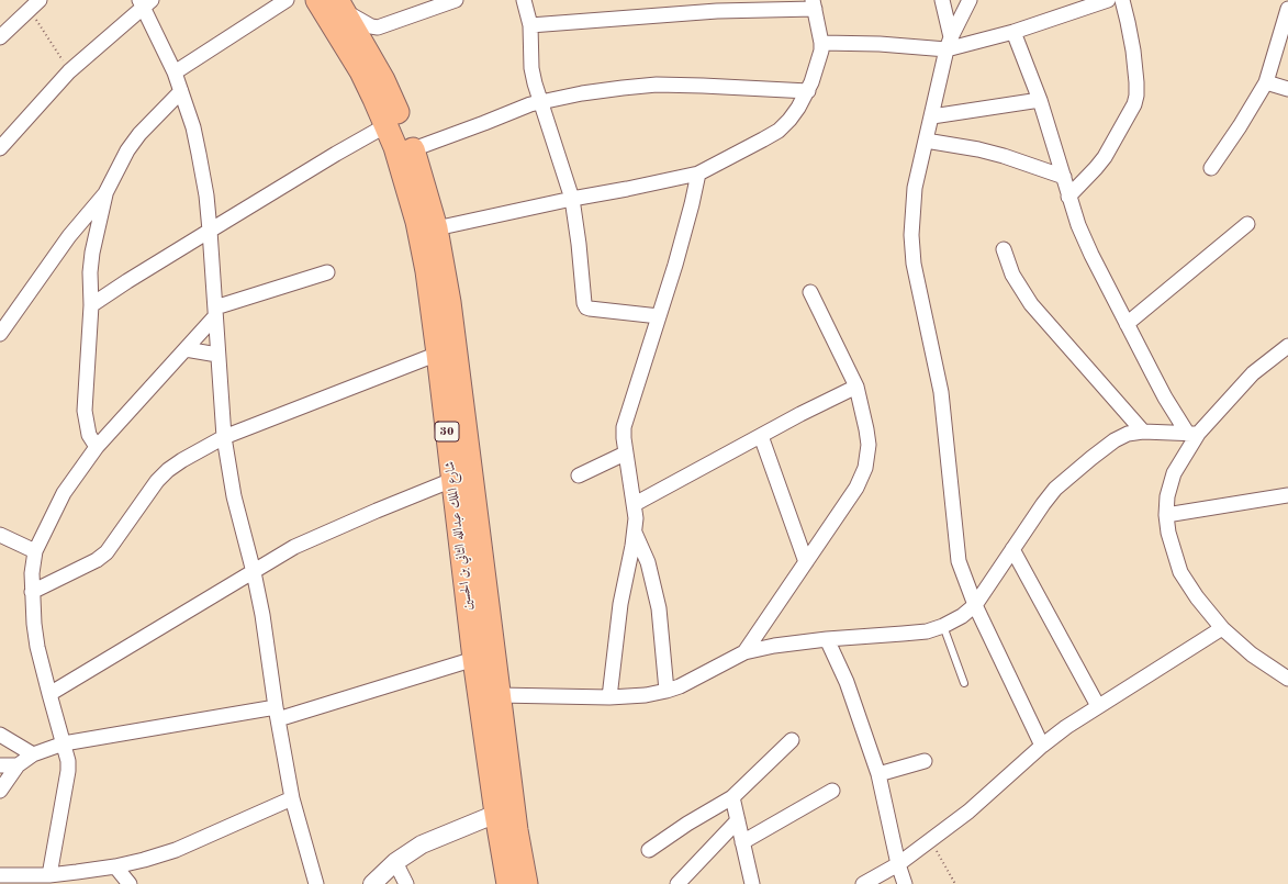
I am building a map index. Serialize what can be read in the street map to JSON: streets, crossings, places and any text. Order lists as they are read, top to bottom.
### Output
{
  "streets": {
    "main road": ["30", "شارع الملك عبدالله الثاني بن الحسين"]
  }
}
